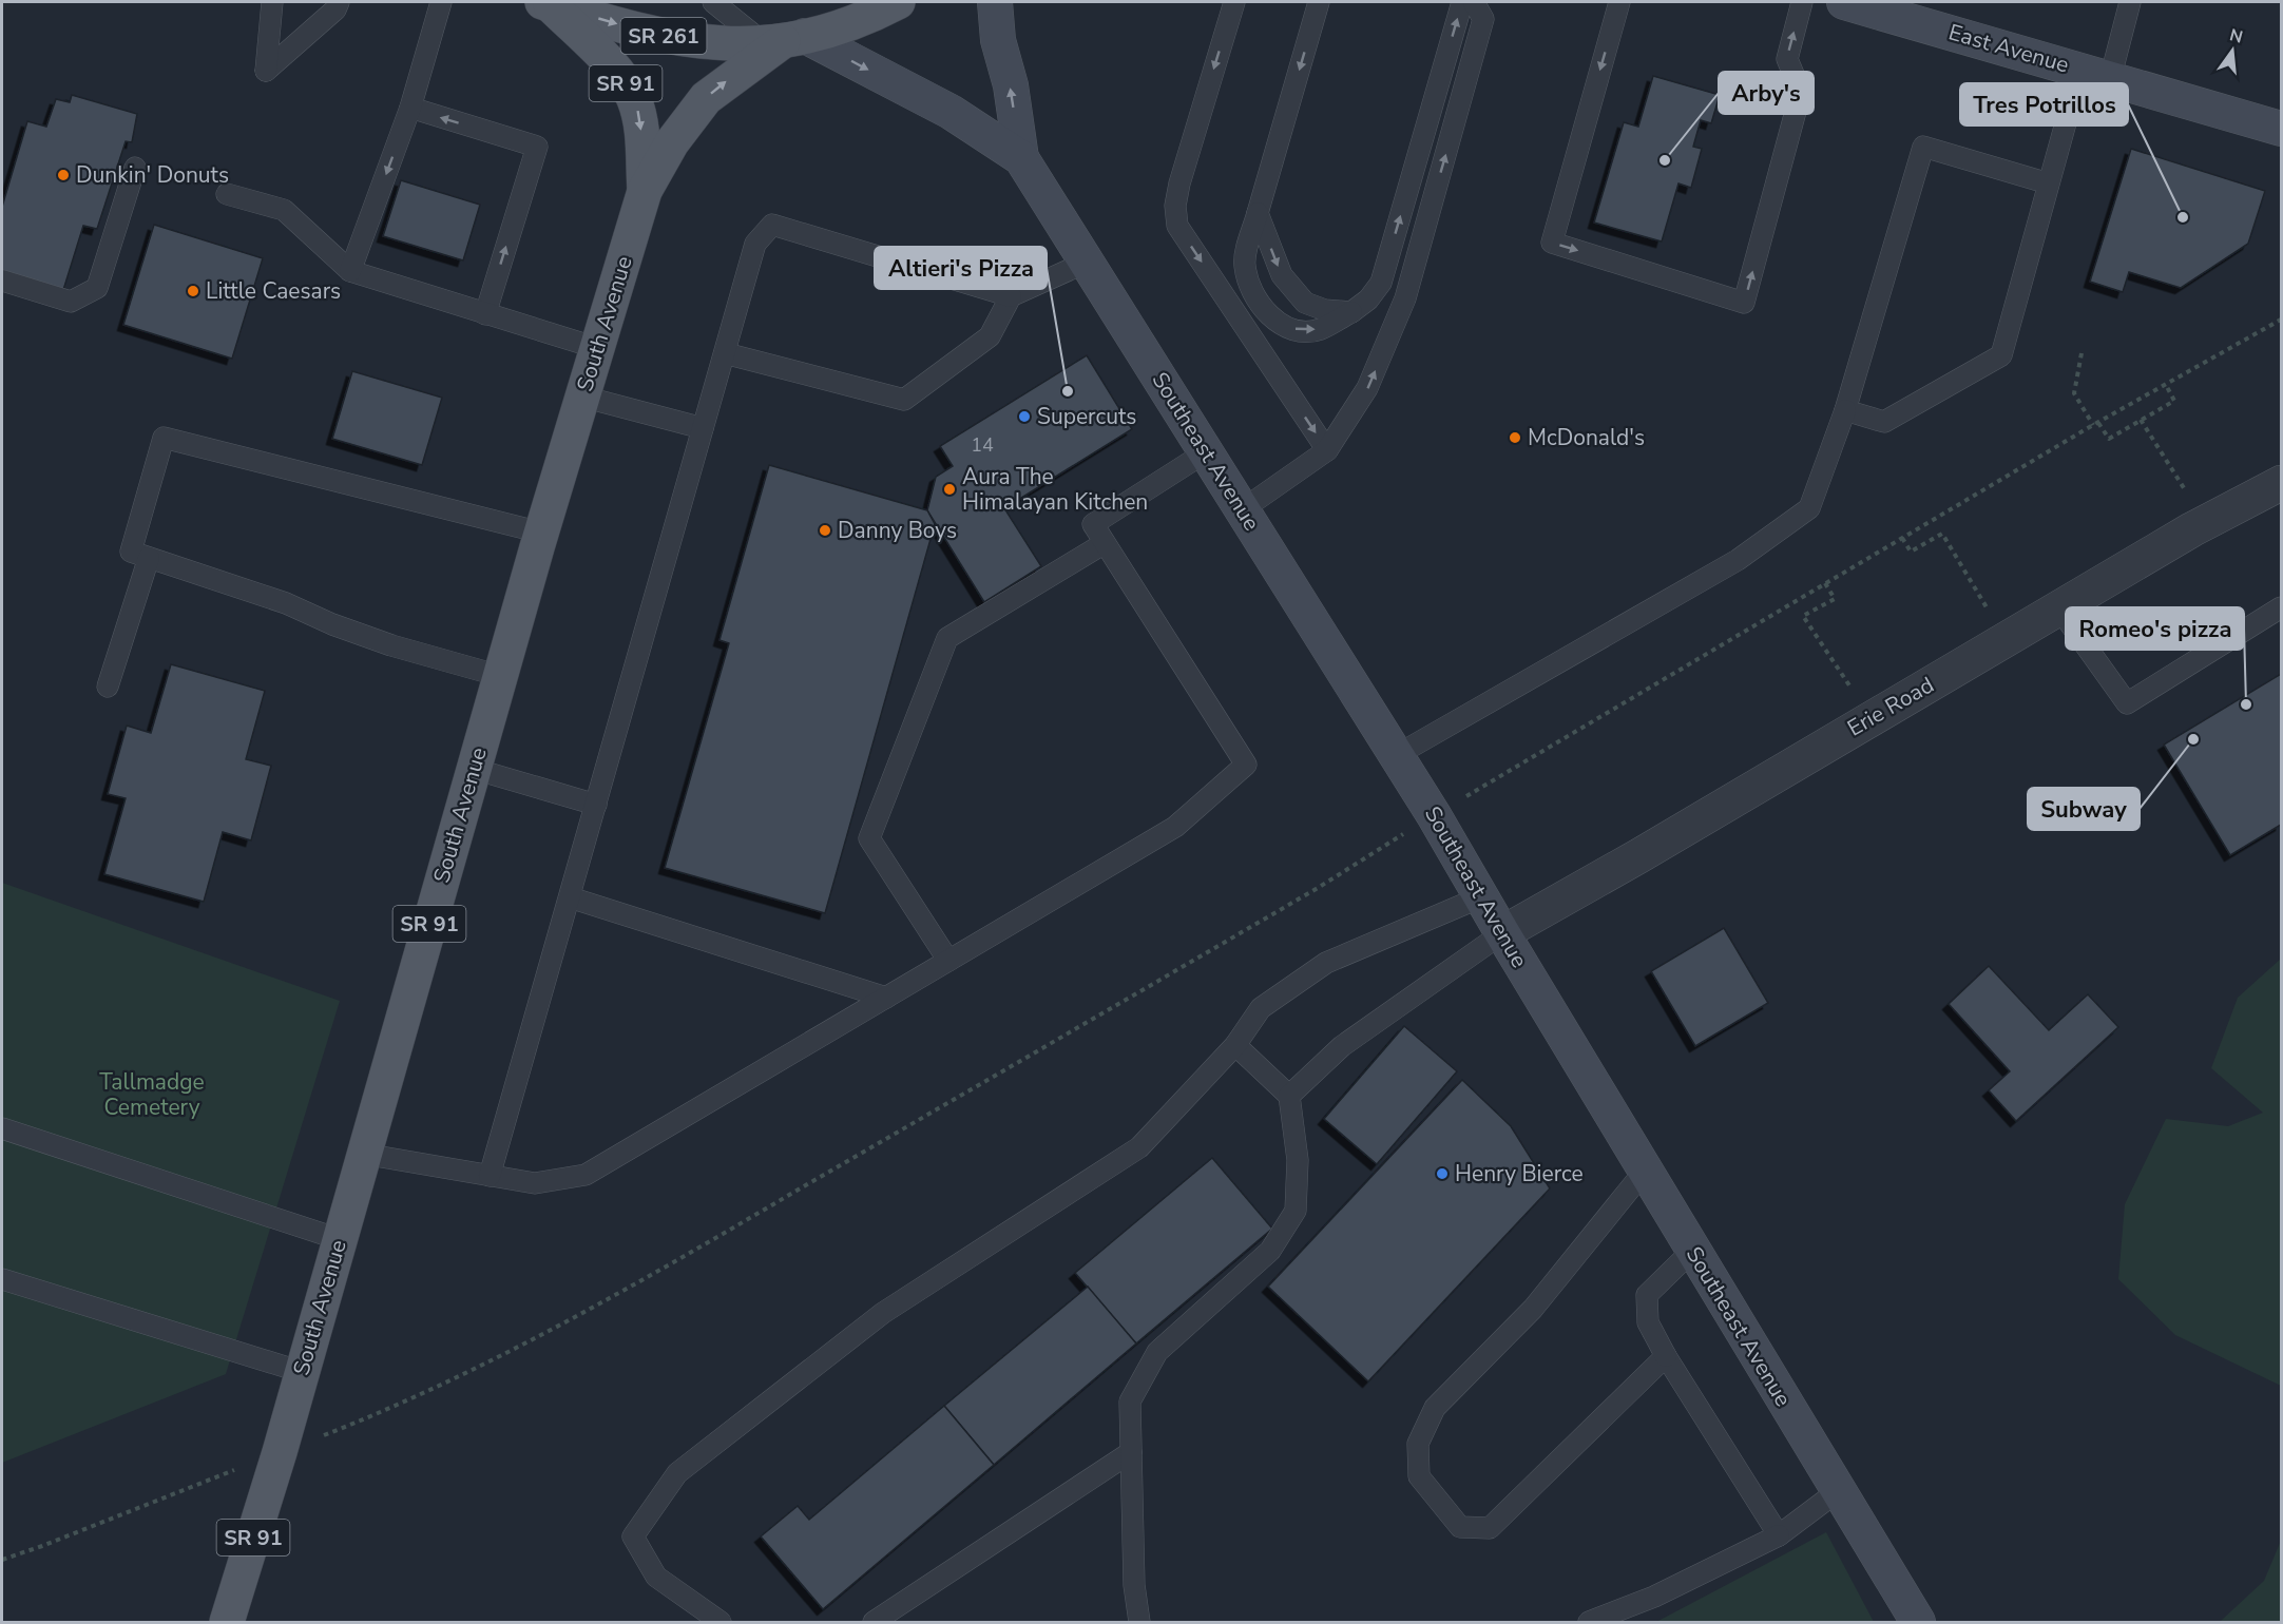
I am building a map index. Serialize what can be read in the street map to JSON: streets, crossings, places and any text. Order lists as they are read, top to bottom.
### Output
{
  "streets": {
    "main road": ["SR 261", "SR 91", "South Avenue"],
    "street": ["East Avenue", "Southeast Avenue", "Erie Road"]
  },
  "crossings": [
    ["SR 261", "SR 91"],
    ["SR 261", "South Avenue"],
    ["SR 261", "Southeast Avenue"],
    ["SR 91", "South Avenue"],
    ["SR 91", "Southeast Avenue"],
    ["South Avenue", "Southeast Avenue"],
    ["Southeast Avenue", "Erie Road"]
  ],
  "parks": ["Tallmadge Cemetery"],
  "places": [
    "Arby's",
    "Dunkin' Donuts",
    "Tres Potrillos",
    "Little Caesars",
    "Altieri's Pizza",
    "Supercuts",
    "McDonald's",
    "Aura The Himalayan Kitchen",
    "Danny Boys",
    "Romeo's pizza",
    "Subway",
    "Henry Bierce"
  ],
  "house_numbers": ["14"],
  "north": "top"
}
